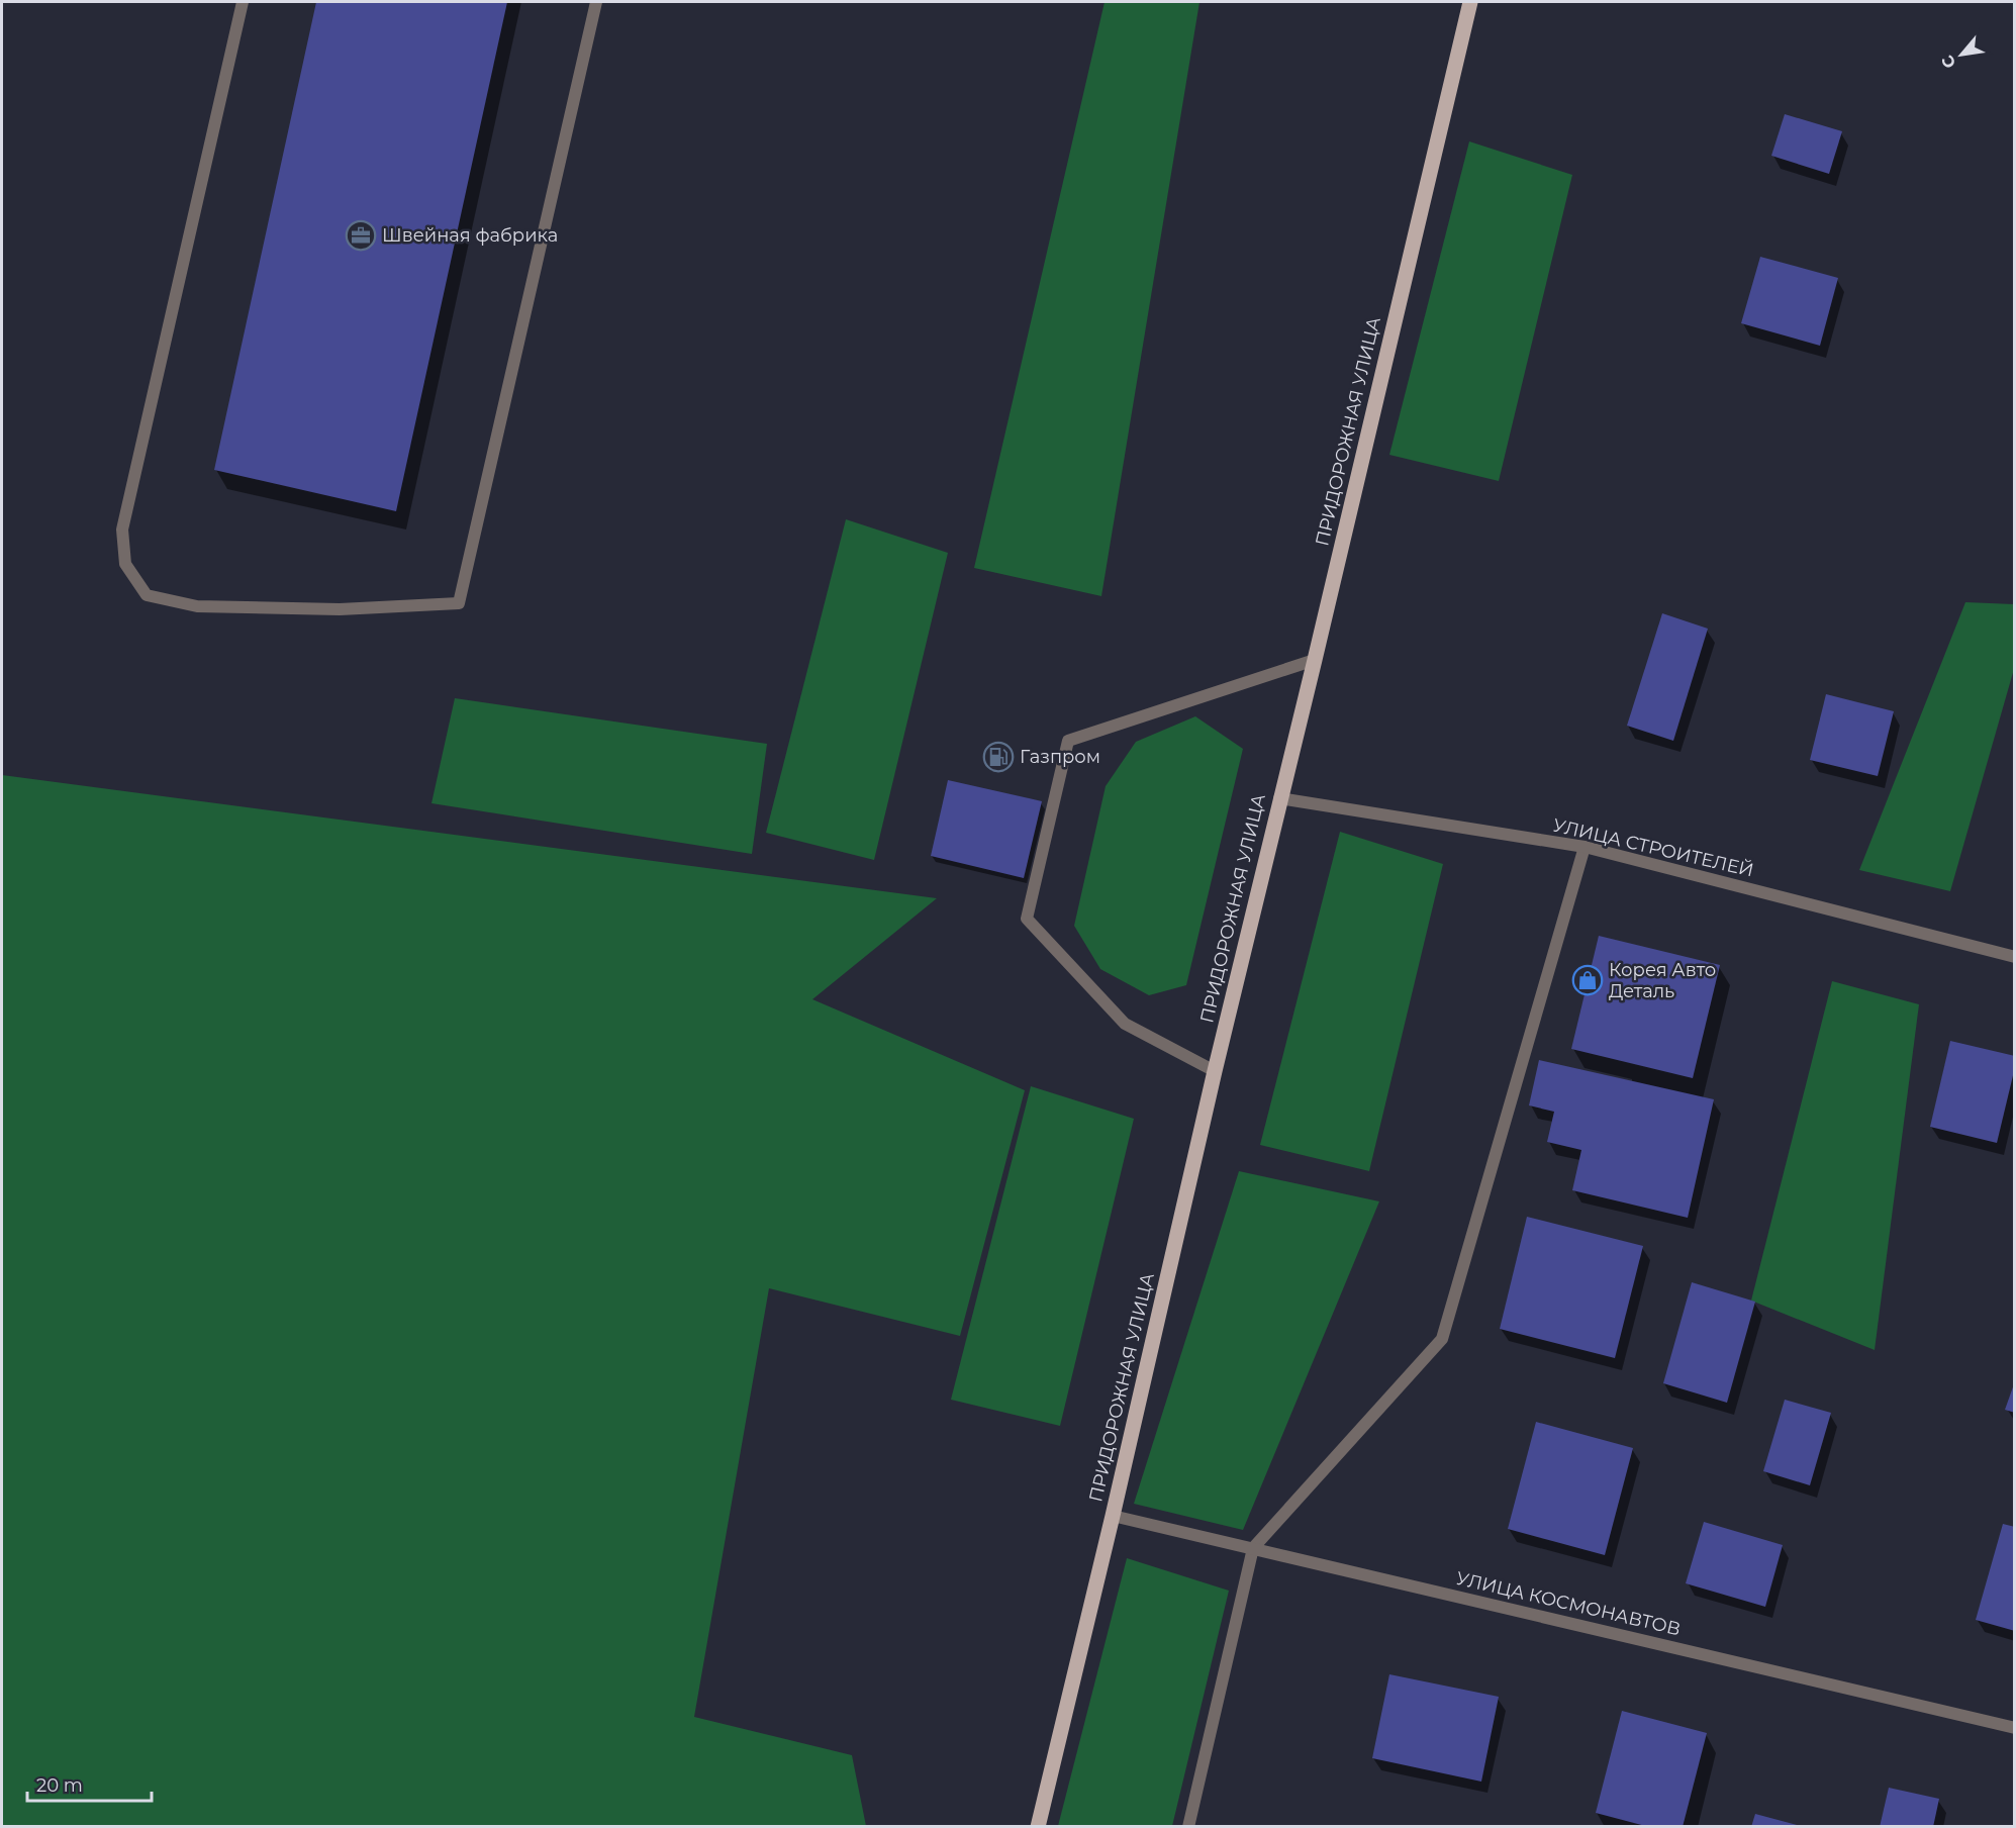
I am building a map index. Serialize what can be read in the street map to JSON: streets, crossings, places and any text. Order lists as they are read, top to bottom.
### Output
{
  "streets": {
    "main road": ["ПРИДОРОЖНАЯ УЛИЦА"],
    "street": ["УЛИЦА СТРОИТЕЛЕЙ", "УЛИЦА КОСМОНАВТОВ"]
  },
  "crossings": [
    ["ПРИДОРОЖНАЯ УЛИЦА", "УЛИЦА СТРОИТЕЛЕЙ"],
    ["ПРИДОРОЖНАЯ УЛИЦА", "УЛИЦА КОСМОНАВТОВ"]
  ],
  "places": {
    "office": ["Швейная фабрика"],
    "fuel station": ["Газпром"],
    "shop": ["Корея Авто Деталь"]
  },
  "scale_bar": "20 m",
  "north": "bottom left"
}
